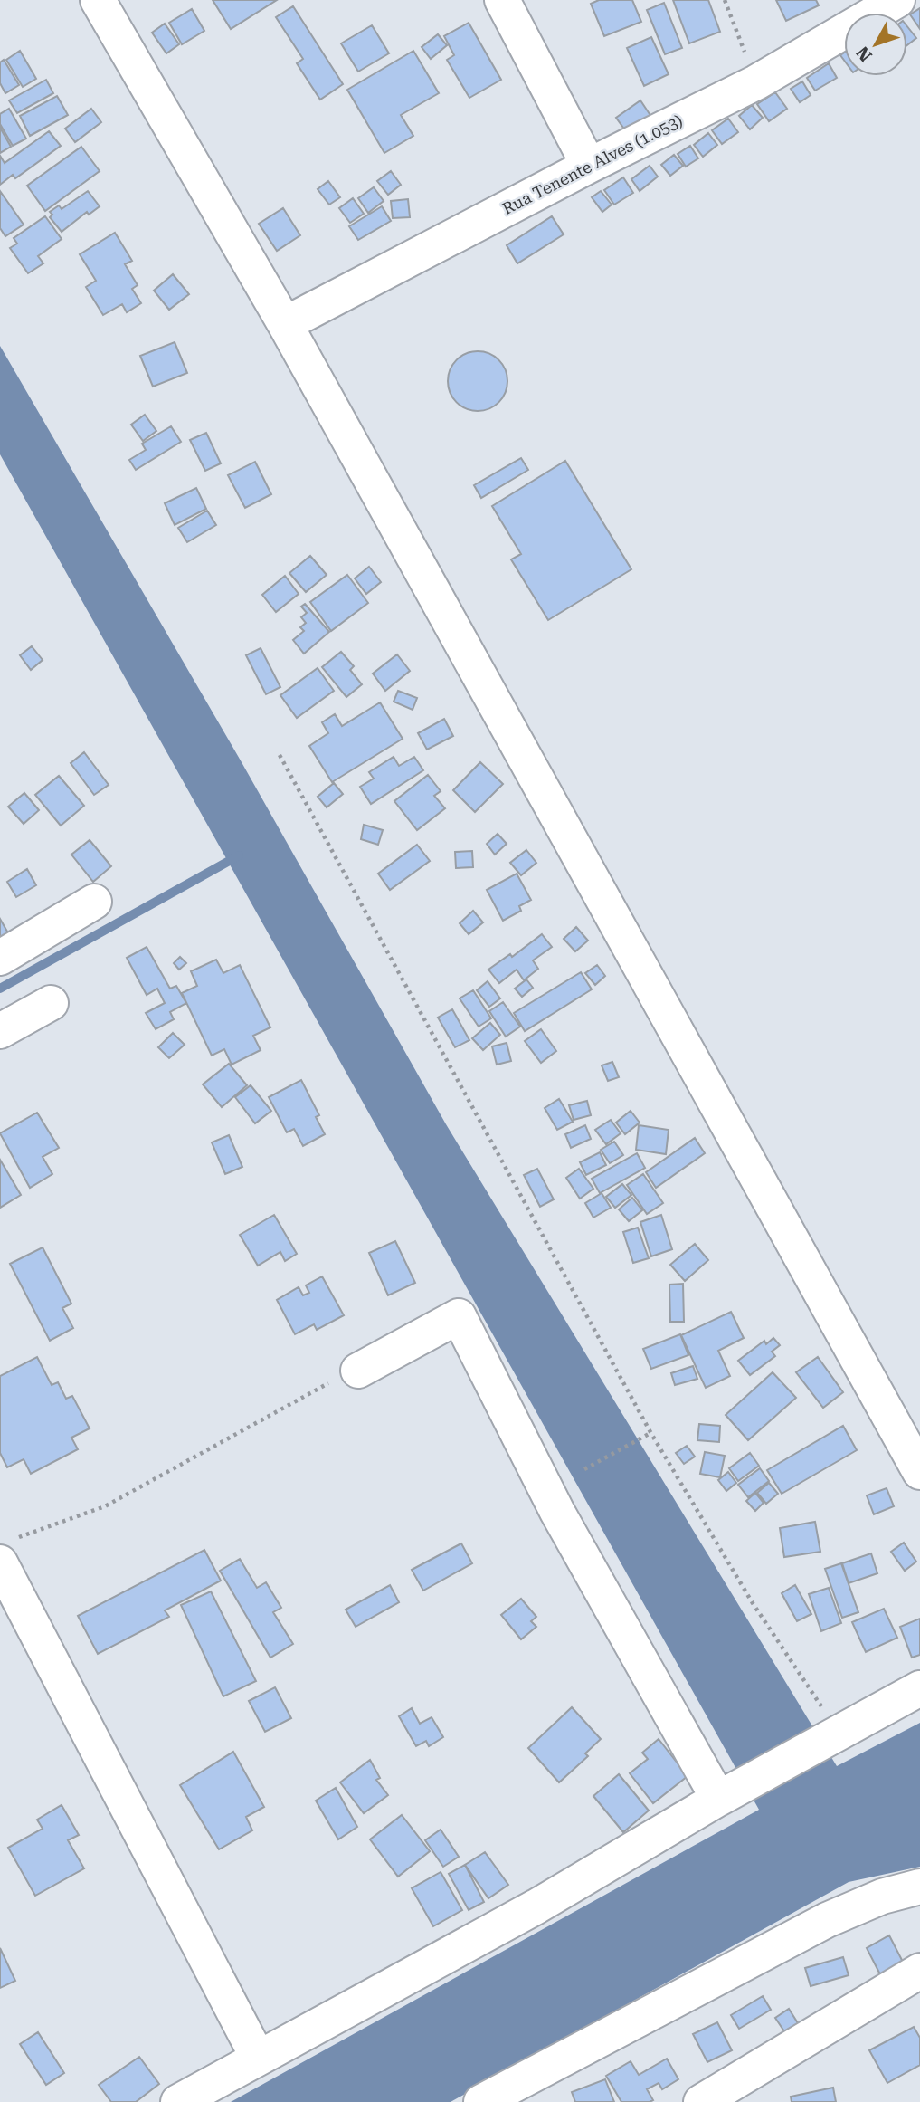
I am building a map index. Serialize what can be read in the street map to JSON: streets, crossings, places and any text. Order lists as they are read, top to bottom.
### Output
{
  "streets": {
    "street": ["Rua Tenente Alves (1.053)"]
  },
  "north": "bottom left"
}
